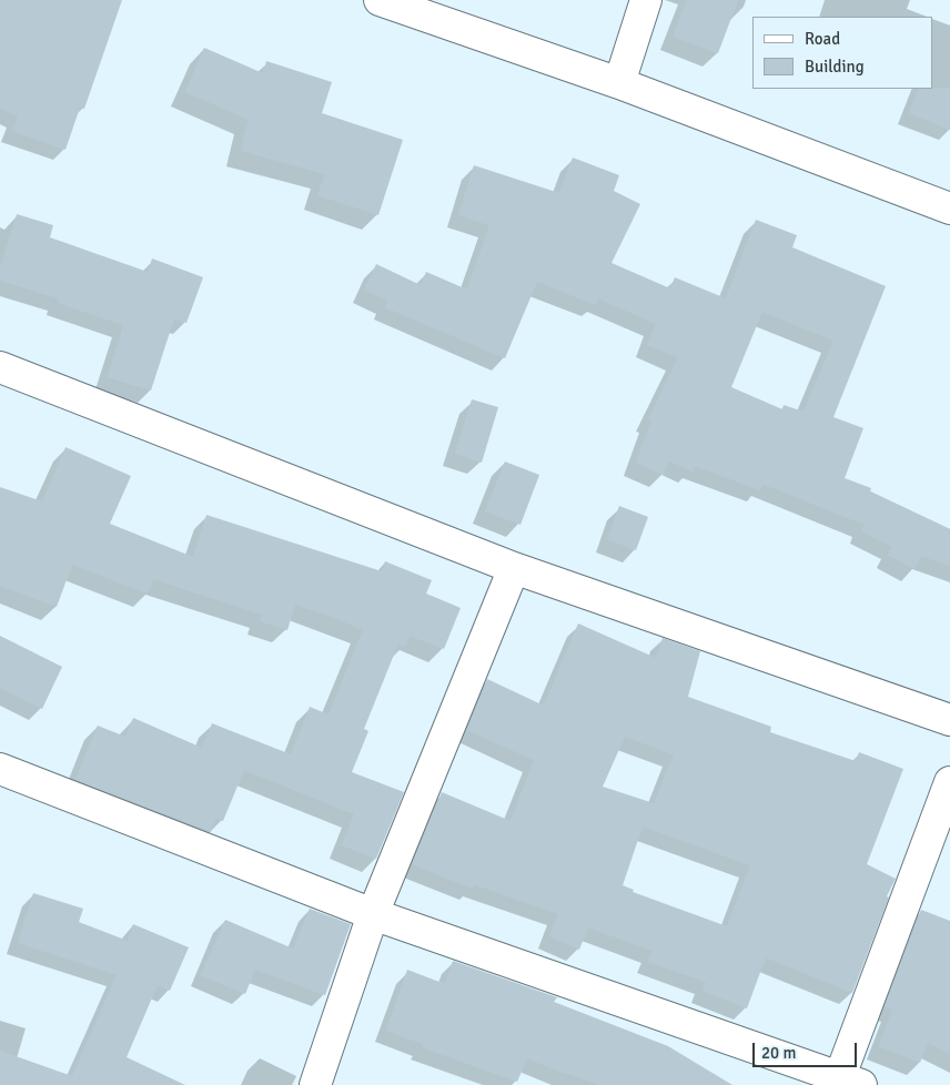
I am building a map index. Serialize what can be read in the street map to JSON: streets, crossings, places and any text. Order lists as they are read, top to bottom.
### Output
{
  "legend": ["Road", "Building"],
  "scale_bar": "20 m"
}
